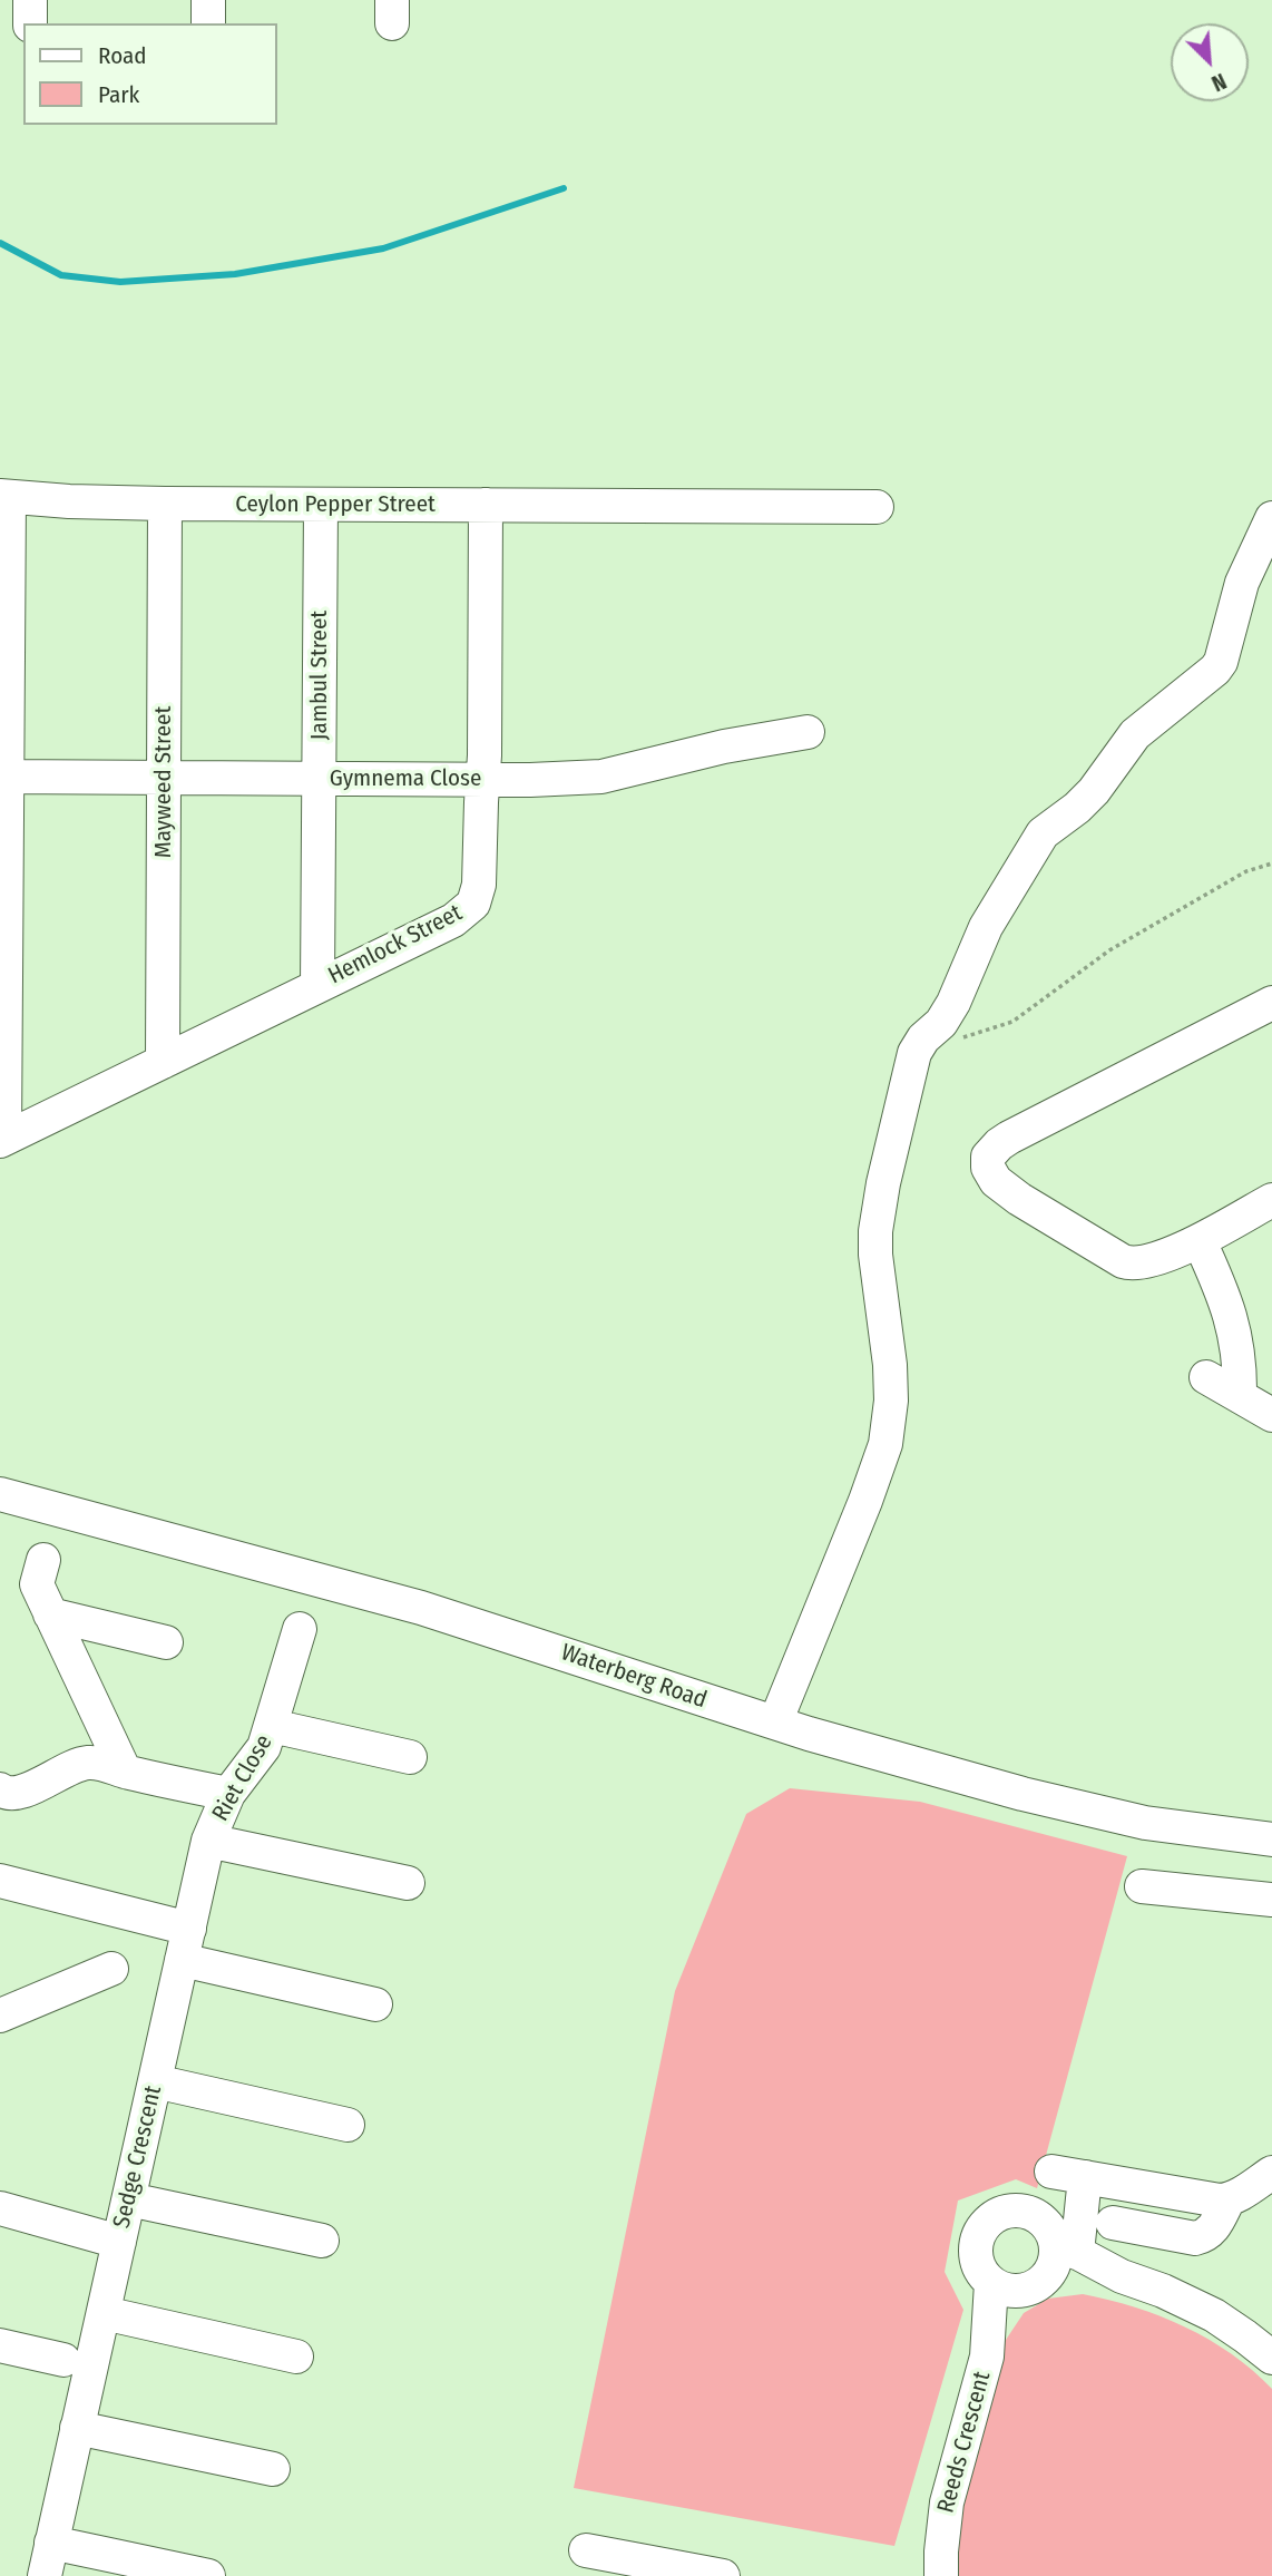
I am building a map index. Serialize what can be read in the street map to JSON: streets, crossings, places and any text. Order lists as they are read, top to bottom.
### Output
{
  "streets": {
    "street": [
      "Ceylon Pepper Street",
      "Jambul Street",
      "Gymnema Close",
      "Mayweed Street",
      "Hemlock Street",
      "Waterberg Road",
      "Riet Close",
      "Sedge Crescent",
      "Reeds Crescent"
    ]
  },
  "crossings": [
    ["Ceylon Pepper Street", "Jambul Street"],
    ["Ceylon Pepper Street", "Mayweed Street"],
    ["Ceylon Pepper Street", "Hemlock Street"],
    ["Jambul Street", "Gymnema Close"],
    ["Jambul Street", "Hemlock Street"],
    ["Gymnema Close", "Mayweed Street"],
    ["Gymnema Close", "Hemlock Street"],
    ["Mayweed Street", "Hemlock Street"],
    ["Riet Close", "Sedge Crescent"]
  ],
  "legend": ["Road", "Park"],
  "north": "bottom right"
}
